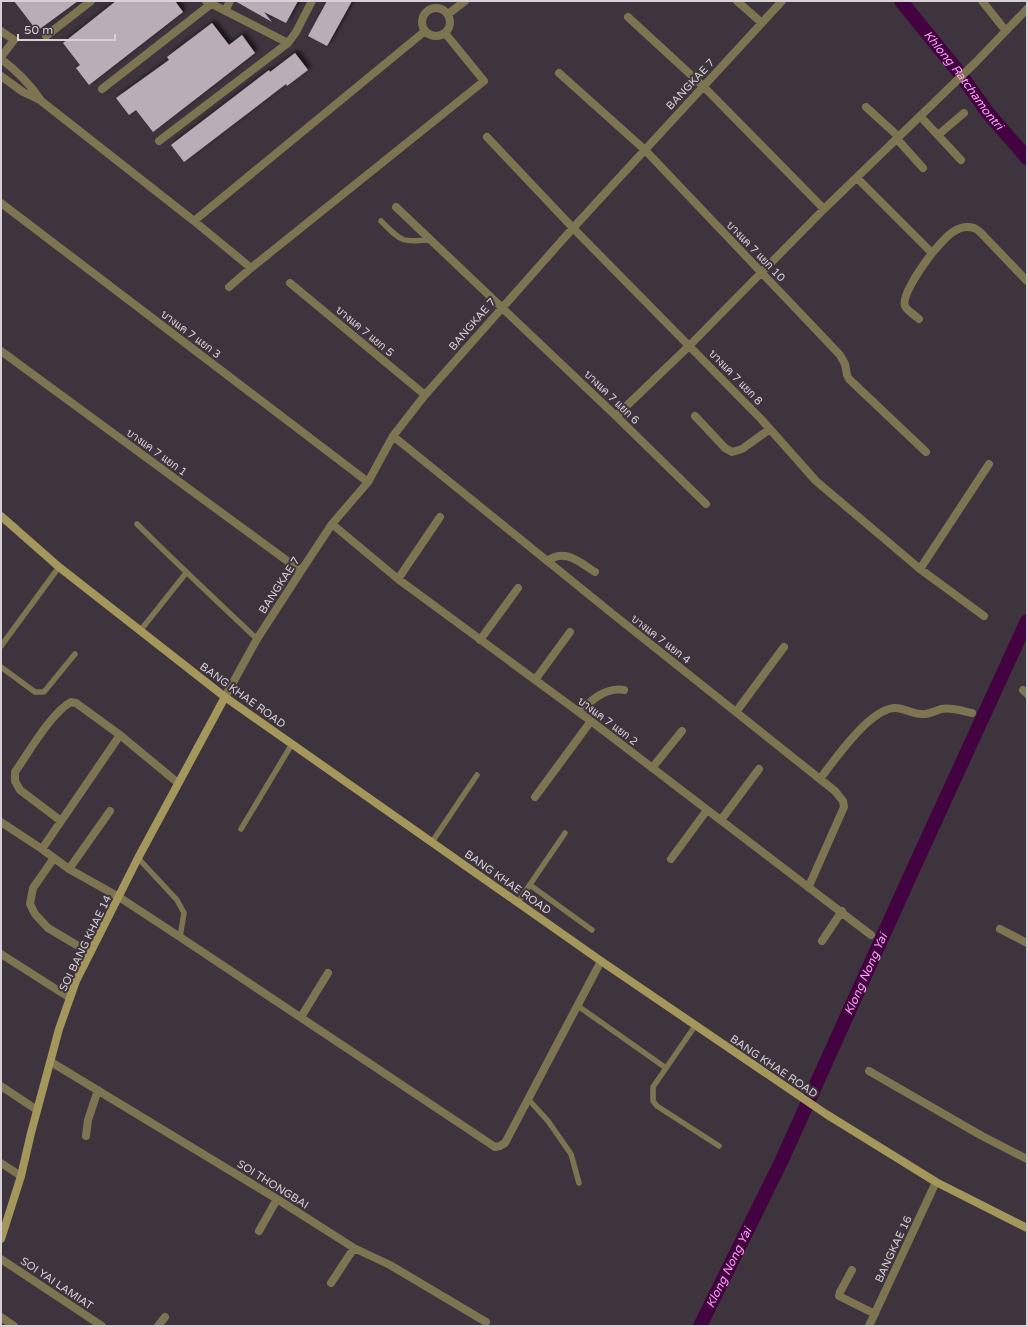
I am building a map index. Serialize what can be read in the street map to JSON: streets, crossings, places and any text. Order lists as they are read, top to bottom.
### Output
{
  "streets": {
    "main road": ["BANG KHAE ROAD", "SOI BANG KHAE 14"],
    "street": [
      "BANGKAE 7",
      "บางแค 7 แยก 10",
      "บางแค 7 แยก 5",
      "บางแค 7 แยก 3",
      "บางแค 7 แยก 8",
      "บางแค 7 แยก 6",
      "บางแค 7 แยก 1",
      "บางแค 7 แยก 4",
      "บางแค 7 แยก 2",
      "SOI THONGBAI",
      "BANGKAE 16",
      "SOI YAI LAMIAT"
    ]
  },
  "crossings": [
    ["BANGKAE 7", "บางแค 7 แยก 10"],
    ["BANGKAE 7", "บางแค 7 แยก 5"],
    ["BANGKAE 7", "บางแค 7 แยก 3"],
    ["BANGKAE 7", "บางแค 7 แยก 8"],
    ["BANGKAE 7", "บางแค 7 แยก 6"],
    ["BANGKAE 7", "บางแค 7 แยก 1"],
    ["BANGKAE 7", "บางแค 7 แยก 4"],
    ["BANGKAE 7", "BANG KHAE ROAD"],
    ["BANGKAE 7", "บางแค 7 แยก 2"],
    ["BANGKAE 7", "SOI BANG KHAE 14"],
    ["บางแค 7 แยก 4", "บางแค 7 แยก 2"],
    ["BANG KHAE ROAD", "SOI BANG KHAE 14"],
    ["BANG KHAE ROAD", "BANGKAE 16"],
    ["SOI BANG KHAE 14", "SOI THONGBAI"]
  ],
  "water": ["Khlong Ratchamontri", "Klong Nong Yai"],
  "scale_bar": "50 m"
}
